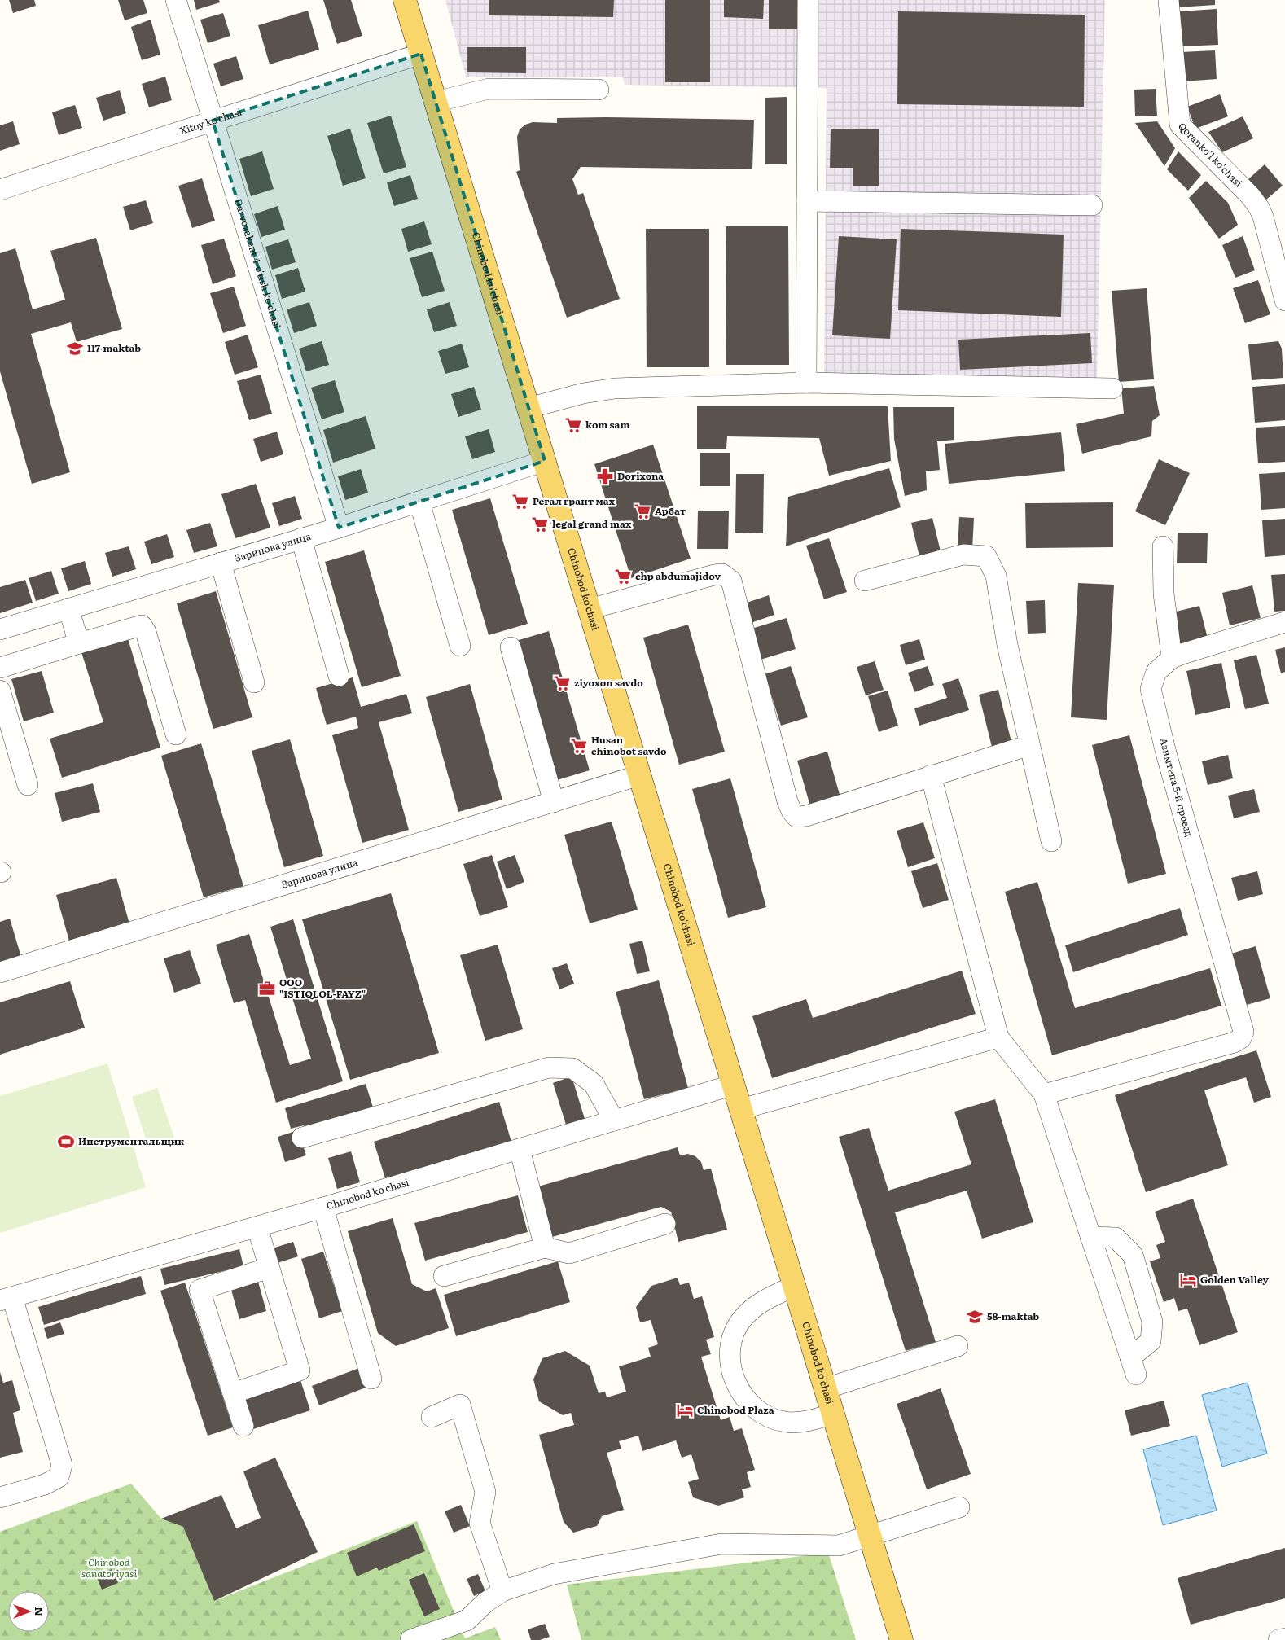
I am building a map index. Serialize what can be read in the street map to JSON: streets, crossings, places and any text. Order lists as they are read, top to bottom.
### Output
{
  "streets": {
    "main road": ["Chinobod ko'chasi"],
    "street": [
      "Xitoy ko'chasi",
      "Qoranko'l ko'chasi",
      "Darvozakent 4-o'tish ko'chasi",
      "Зарипова улица",
      "Азимтепа 5-й проезд"
    ]
  },
  "crossings": [
    ["Xitoy ko'chasi", "Darvozakent 4-o'tish ko'chasi"],
    ["Xitoy ko'chasi", "Chinobod ko'chasi"],
    ["Darvozakent 4-o'tish ko'chasi", "Зарипова улица"],
    ["Chinobod ko'chasi", "Зарипова улица"]
  ],
  "parks": ["Chinobod sanatoriyasi"],
  "places": {
    "school or university": ["117-maktab", "58-maktab"],
    "supermarket": [
      "kom sam",
      "Регал грант мах",
      "Арбат",
      "legal grand max",
      "chp abdumajidov",
      "ziyoxon savdo",
      "Husan chinobot savdo"
    ],
    "pharmacy": ["Dorixona"],
    "office": ["ООО \"ISTIQLOL-FAYZ\""],
    "sports": ["Инструментальщик"],
    "hotel": ["Golden Valley", "Chinobod Plaza"]
  },
  "north": "right"
}
